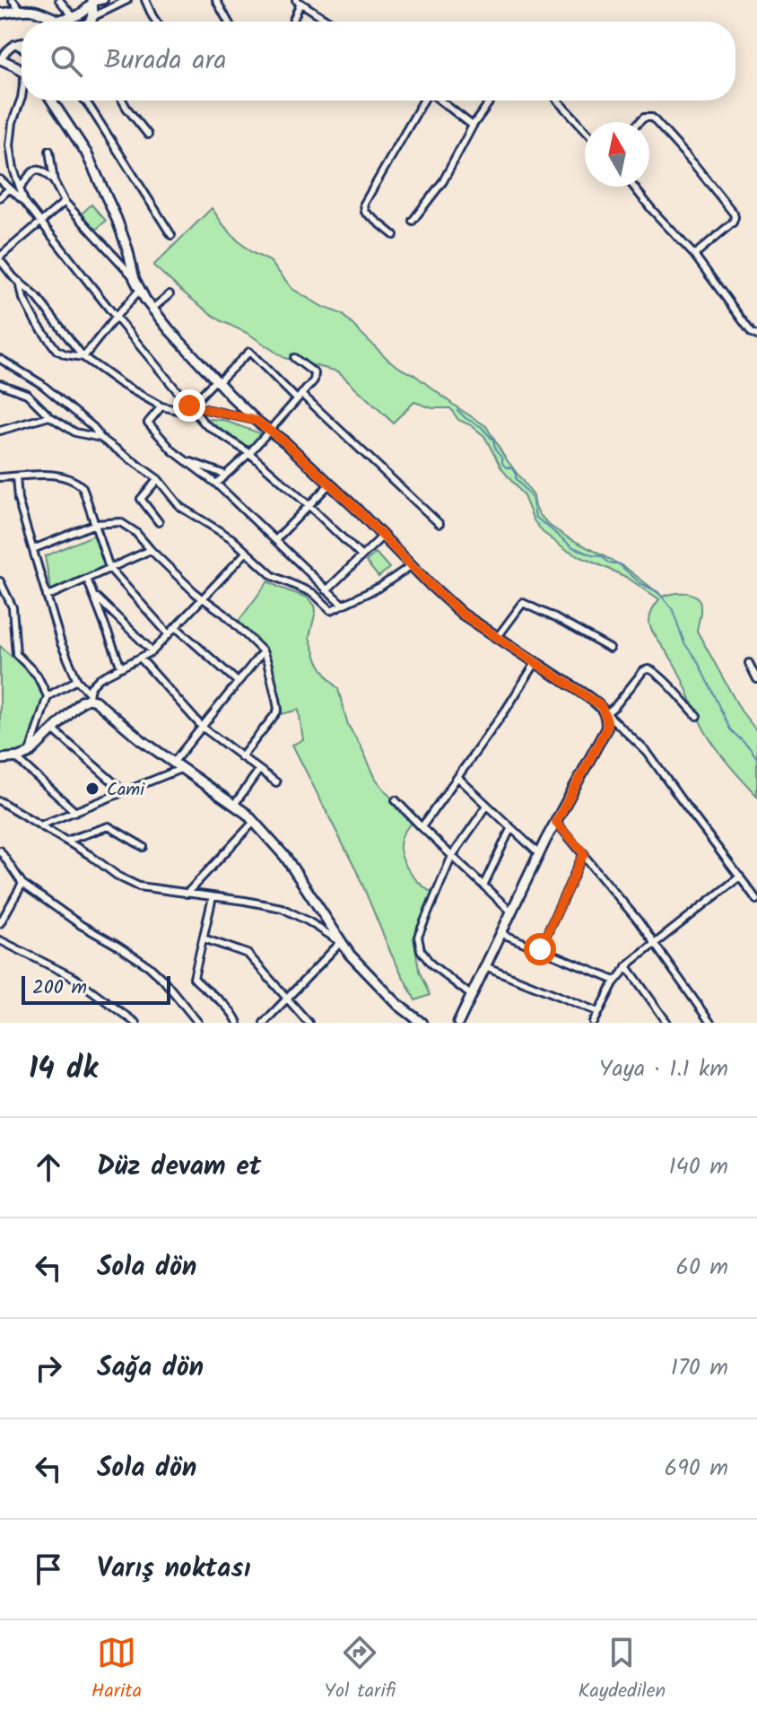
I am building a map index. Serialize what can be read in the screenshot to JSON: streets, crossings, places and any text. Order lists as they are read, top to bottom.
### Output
{
  "places": ["Cami"],
  "scale_bar": "200 m",
  "north": "top",
  "page": {
    "search": "Burada ara",
    "scale": "200 m",
    "heading": ["14 dk", "Yaya · 1.1 km"],
    "list": [
      ["Düz devam et", "140 m"],
      ["Sola dön", "60 m"],
      ["Sağa dön", "170 m"],
      ["Sola dön", "690 m"],
      "Varış noktası"
    ],
    "nav": ["Harita", "Yol tarifi", "Kaydedilen"]
  }
}
